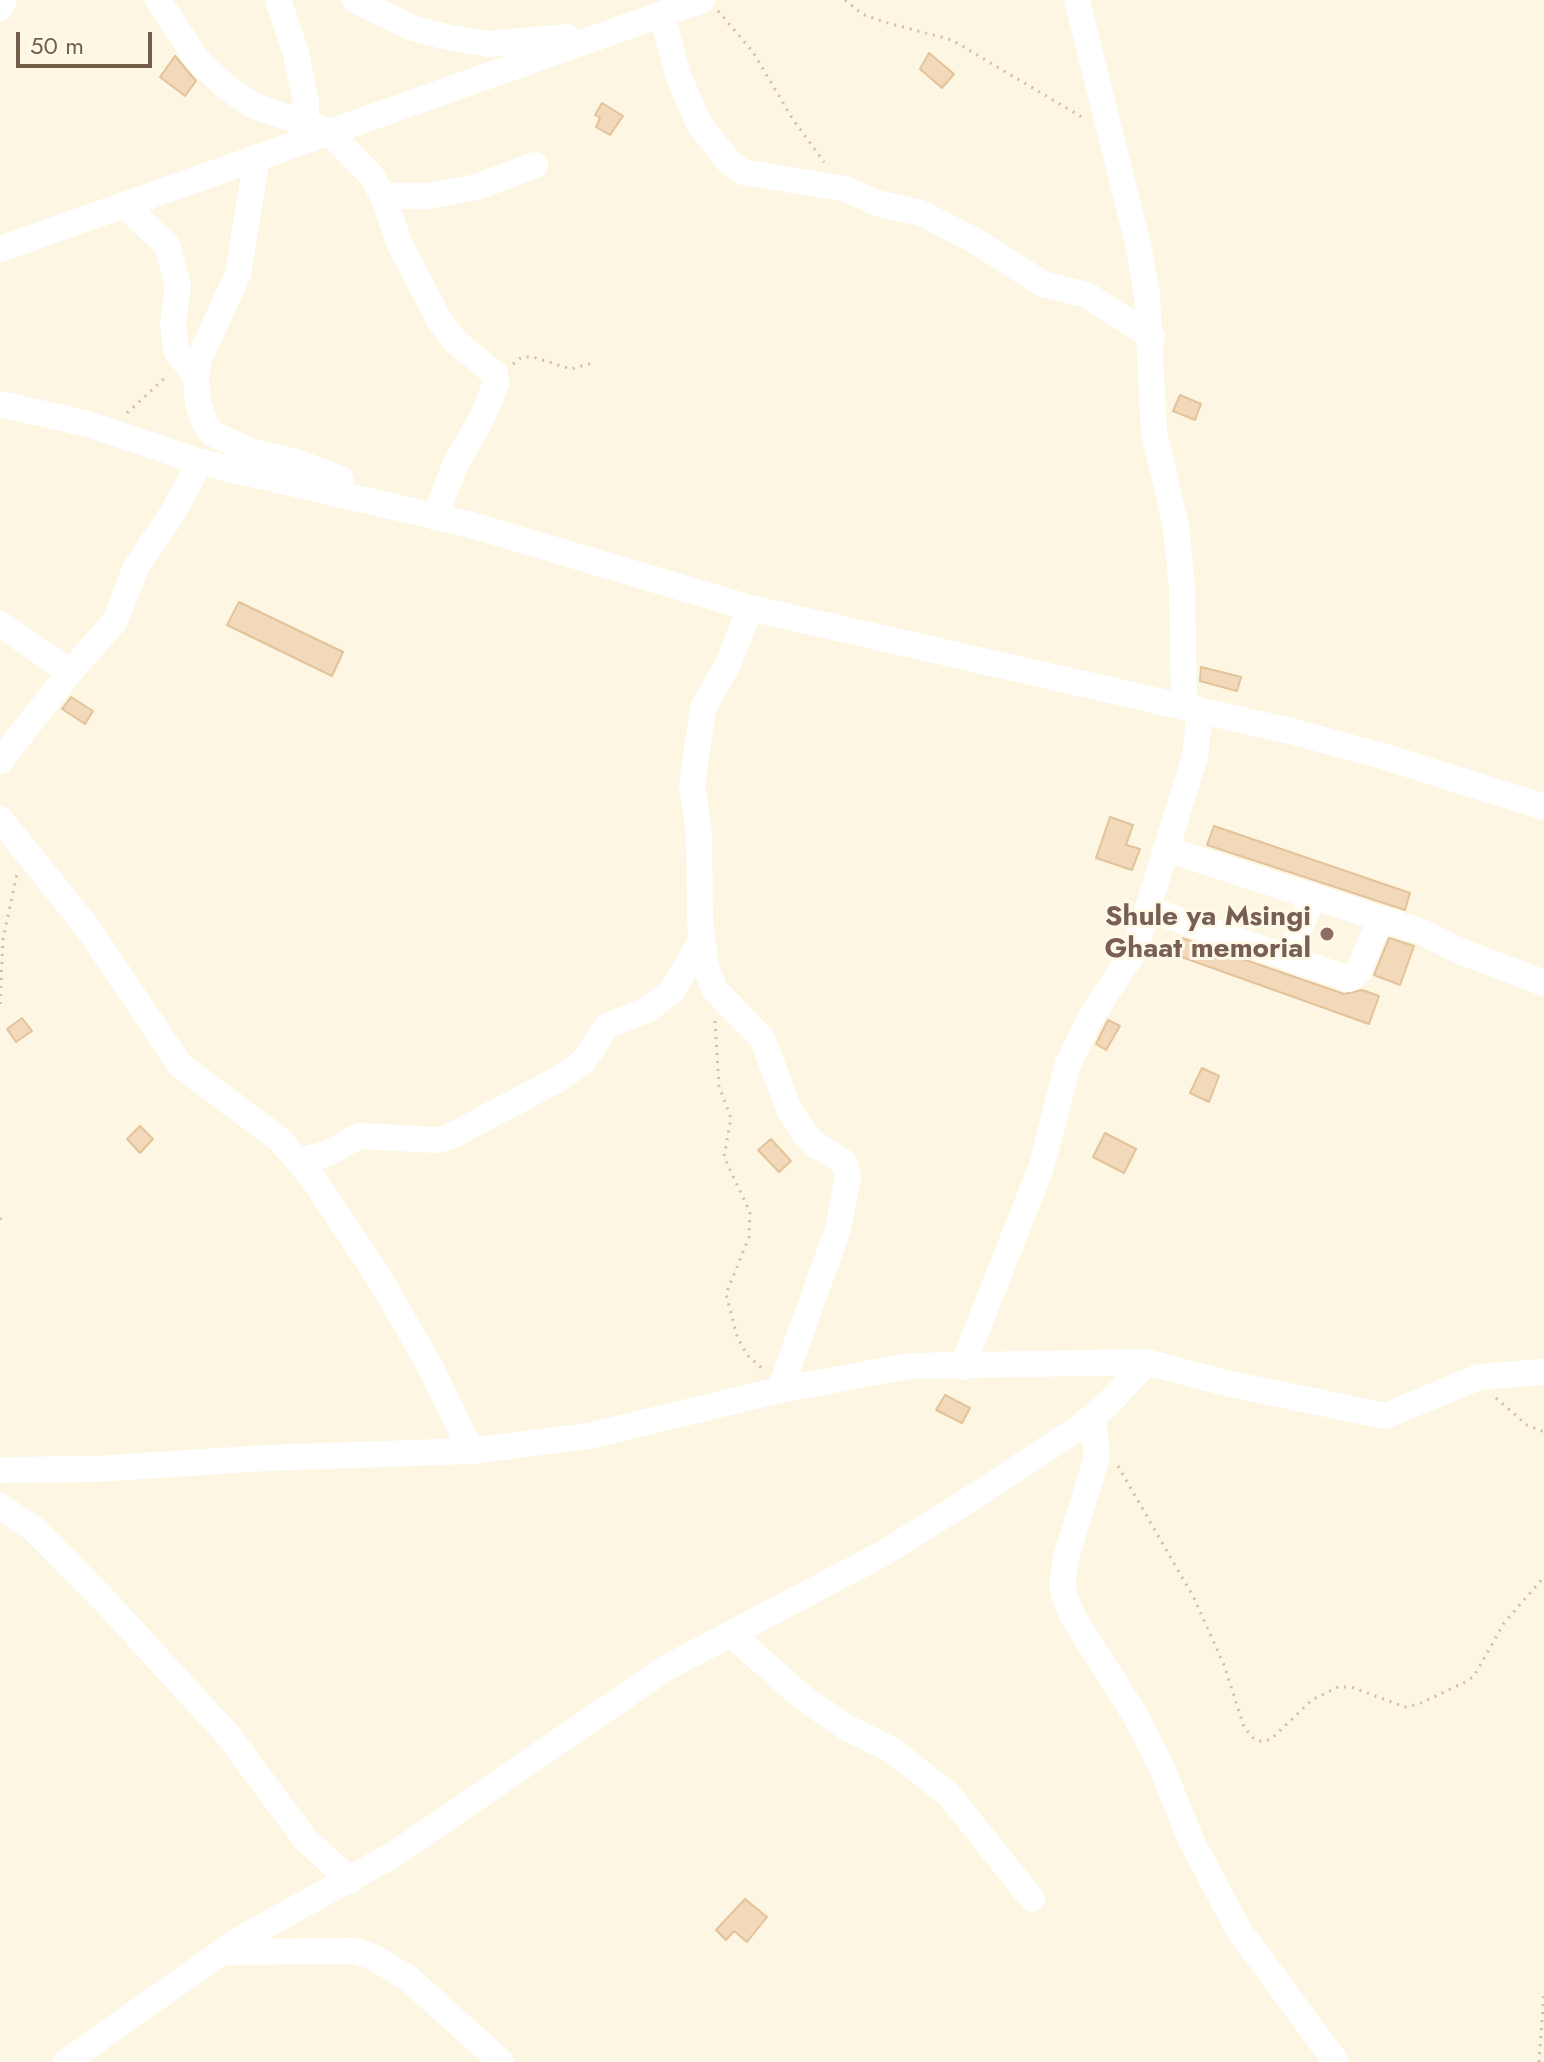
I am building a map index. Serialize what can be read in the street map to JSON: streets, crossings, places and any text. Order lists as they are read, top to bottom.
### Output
{
  "places": ["Shule ya Msingi Ghaat memorial"],
  "scale_bar": "50 m"
}
